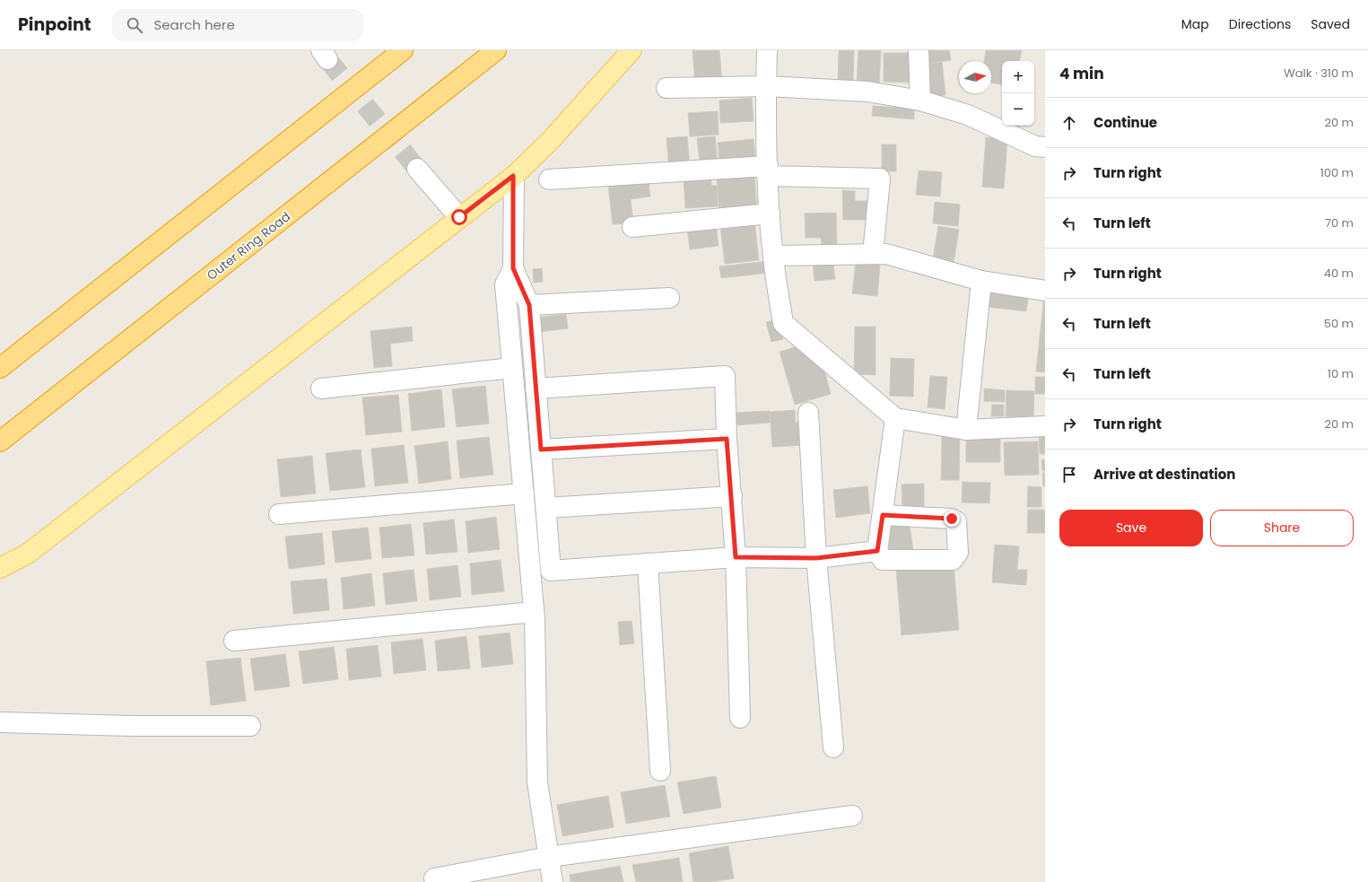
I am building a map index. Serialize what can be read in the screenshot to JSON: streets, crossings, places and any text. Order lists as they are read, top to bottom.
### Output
{
  "streets": {
    "highway": ["Outer Ring Road"]
  },
  "north": "right",
  "page": {
    "header": "Pinpoint",
    "search": "Search here",
    "nav": ["Map", "Directions", "Saved"],
    "heading": ["4 min", "Walk · 310 m"],
    "map_buttons": ["+", "−"],
    "list": [
      ["Continue", "20 m"],
      ["Turn right", "100 m"],
      ["Turn left", "70 m"],
      ["Turn right", "40 m"],
      ["Turn left", "50 m"],
      ["Turn left", "10 m"],
      ["Turn right", "20 m"],
      "Arrive at destination"
    ],
    "buttons": ["Save", "Share"]
  }
}
